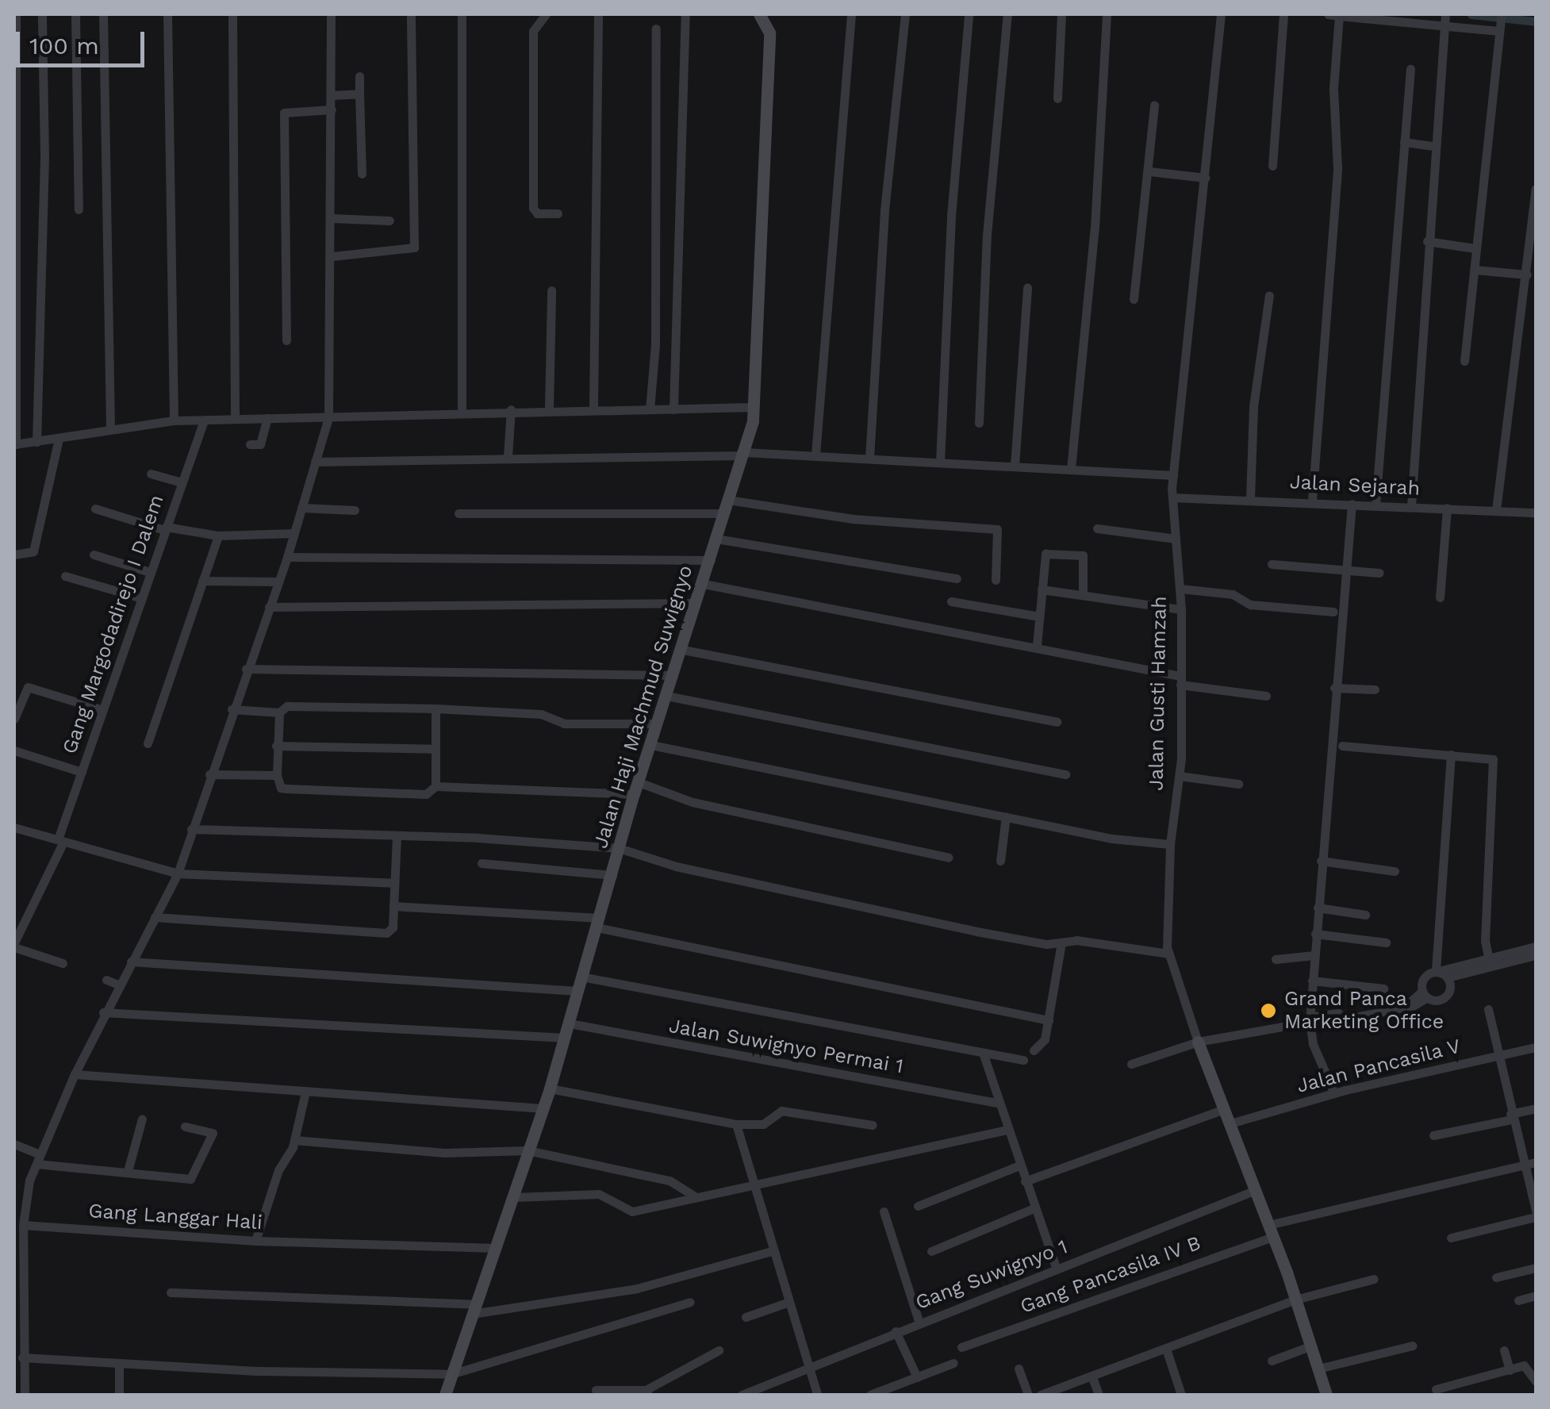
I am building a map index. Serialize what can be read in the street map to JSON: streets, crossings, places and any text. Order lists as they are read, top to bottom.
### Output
{
  "streets": {
    "street": [
      "Jalan Sejarah",
      "Gang Margodadirejo I Dalem",
      "Jalan Gusti Hamzah",
      "Jalan Haji Machmud Suwignyo",
      "Jalan Suwignyo Permai 1",
      "Jalan Pancasila V",
      "Gang Langgar Hali",
      "Gang Suwignyo 1",
      "Gang Pancasila IV B"
    ]
  },
  "crossings": [
    ["Jalan Sejarah", "Jalan Gusti Hamzah"],
    ["Jalan Gusti Hamzah", "Jalan Pancasila V"],
    ["Jalan Gusti Hamzah", "Gang Suwignyo 1"],
    ["Jalan Gusti Hamzah", "Gang Pancasila IV B"],
    ["Jalan Haji Machmud Suwignyo", "Jalan Suwignyo Permai 1"],
    ["Jalan Haji Machmud Suwignyo", "Gang Langgar Hali"]
  ],
  "places": ["Grand Panca Marketing Office"],
  "scale_bar": "100 m"
}
